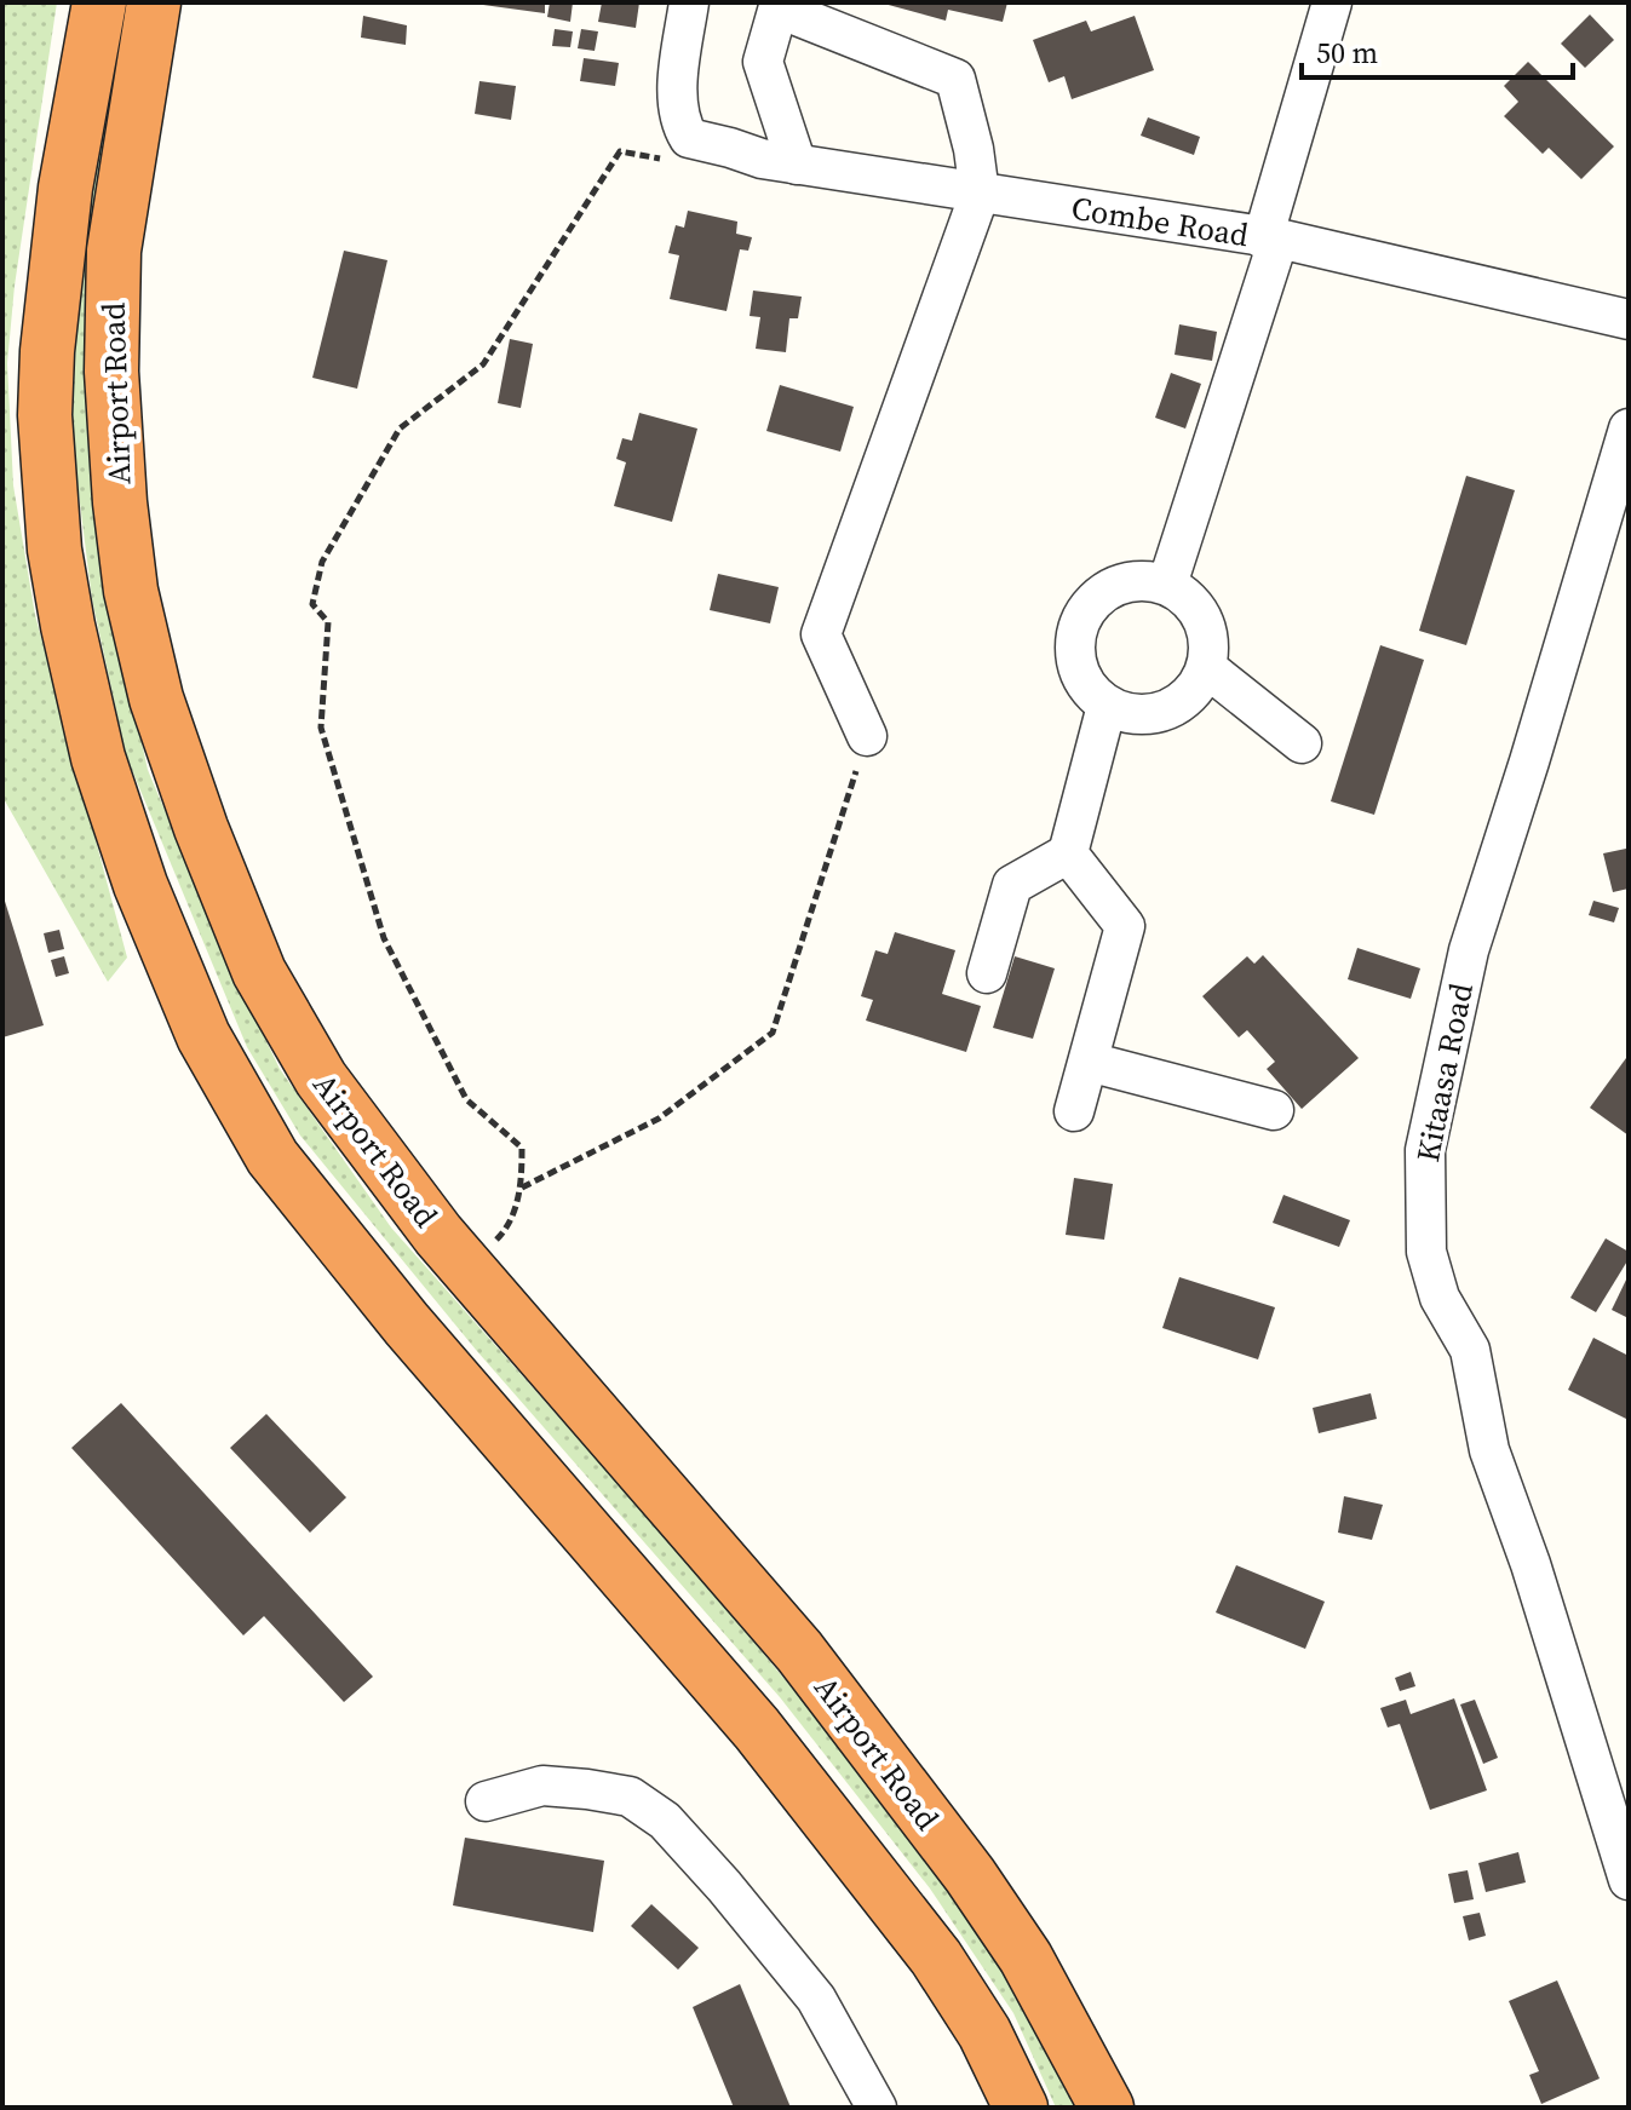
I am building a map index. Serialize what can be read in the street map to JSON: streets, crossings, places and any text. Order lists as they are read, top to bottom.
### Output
{
  "streets": {
    "highway": ["Airport Road"],
    "street": ["Combe Road", "Kitaasa Road"]
  },
  "scale_bar": "50 m"
}
